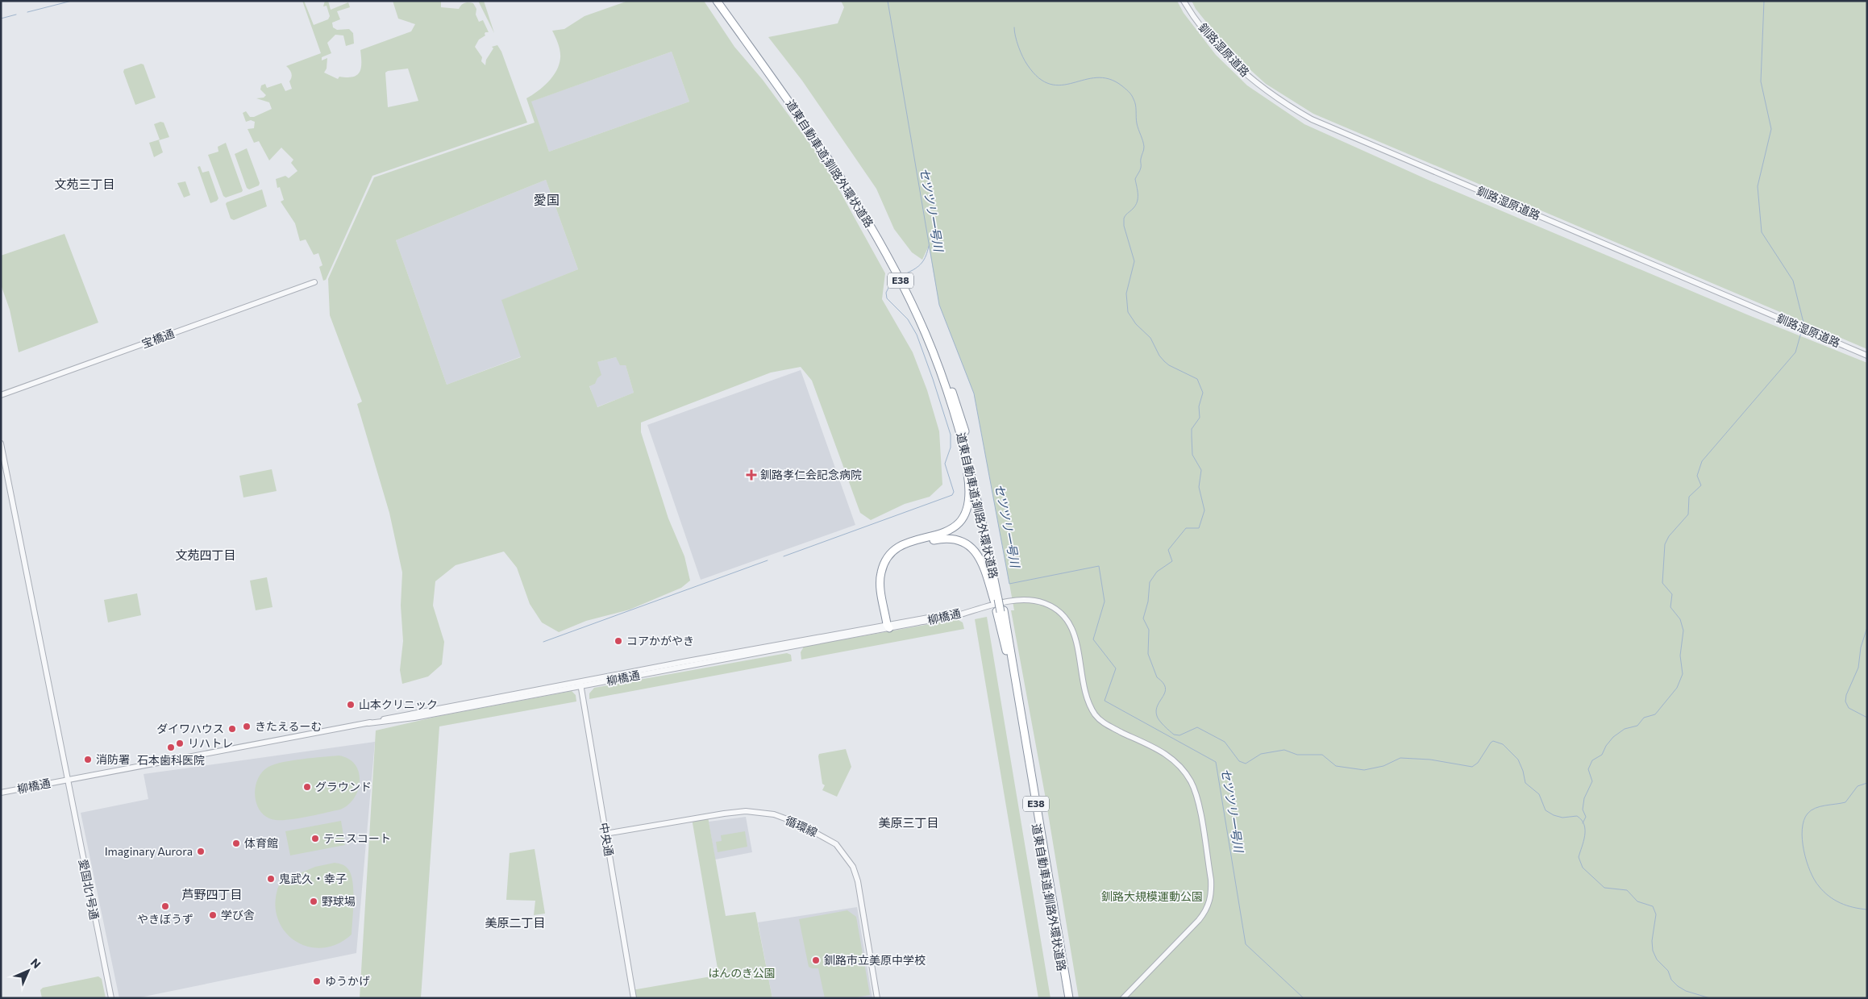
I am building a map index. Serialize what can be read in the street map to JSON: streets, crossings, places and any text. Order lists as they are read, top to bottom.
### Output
{
  "streets": {
    "highway": ["道東自動車道;釧路外環状道路", "E38"],
    "street": [
      "釧路湿原道路",
      "宝橋通",
      "柳橋通",
      "循環線",
      "中央通",
      "愛国北1号通"
    ]
  },
  "crossings": [
    ["柳橋通", "中央通"],
    ["柳橋通", "愛国北1号通"],
    ["循環線", "中央通"]
  ],
  "districts": [
    "文苑三丁目",
    "愛国",
    "文苑四丁目",
    "美原三丁目",
    "芦野四丁目",
    "美原二丁目"
  ],
  "water": ["セツツリ一号川"],
  "parks": ["釧路大規模運動公園", "はんのき公園"],
  "places": {
    "health": ["釧路孝仁会記念病院"],
    "other": [
      "コアかがやき",
      "山本クリニック",
      "きたえるーむ",
      "ダイワハウス",
      "リハトレ",
      "石本歯科医院",
      "消防署",
      "グラウンド",
      "テニスコート",
      "体育館",
      "Imaginary Aurora",
      "鬼武久・幸子",
      "野球場",
      "やきぼうず",
      "学び舎",
      "釧路市立美原中学校",
      "ゆうかげ"
    ]
  },
  "north": "top right"
}
